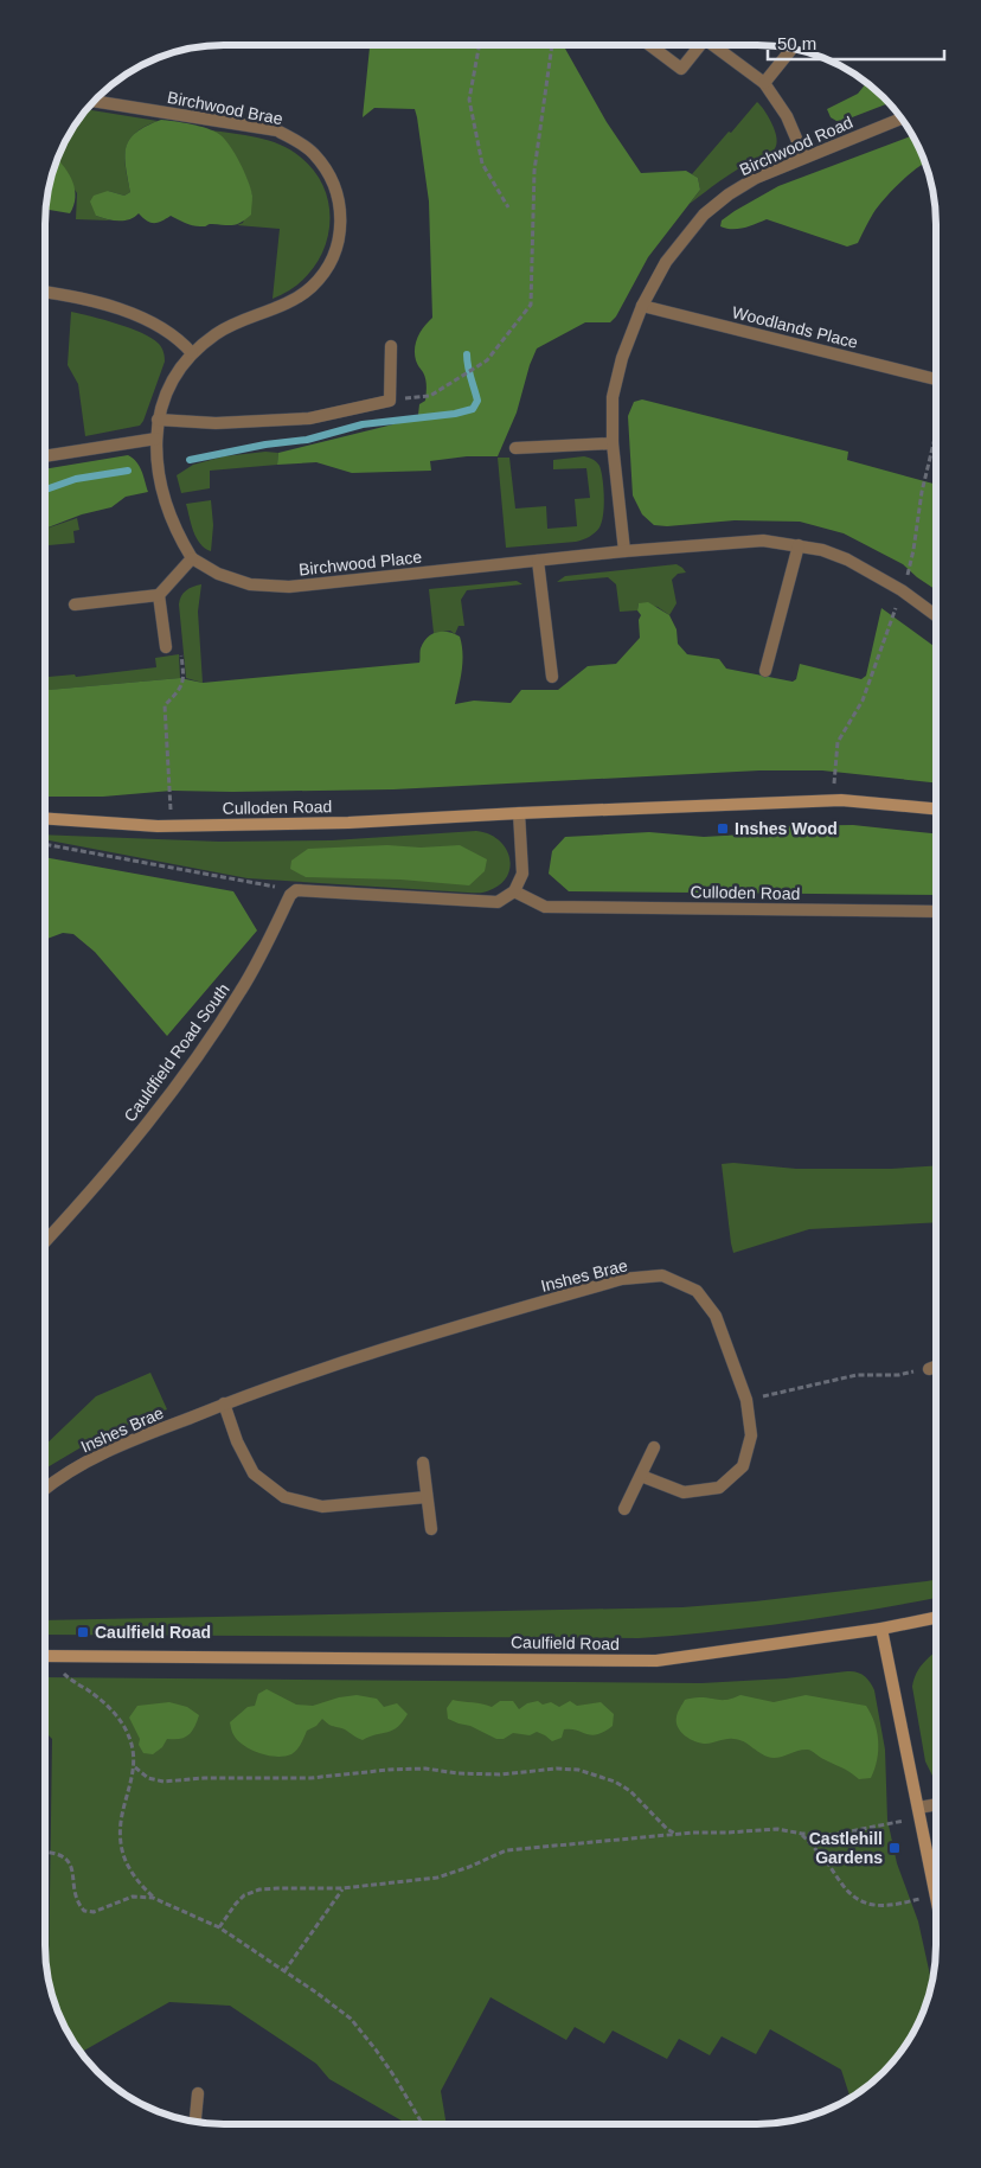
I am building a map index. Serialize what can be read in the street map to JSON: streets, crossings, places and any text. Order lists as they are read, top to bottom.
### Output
{
  "streets": {
    "street": [
      "Birchwood Brae",
      "Birchwood Road",
      "Woodlands Place",
      "Birchwood Place",
      "Culloden Road",
      "Cauldfield Road South",
      "Inshes Brae",
      "Caulfield Road"
    ]
  },
  "crossings": [
    ["Birchwood Brae", "Birchwood Place"],
    ["Birchwood Road", "Woodlands Place"]
  ],
  "places": {
    "transit": ["Inshes Wood", "Caulfield Road", "Castlehill Gardens"]
  },
  "scale_bar": "50 m"
}
